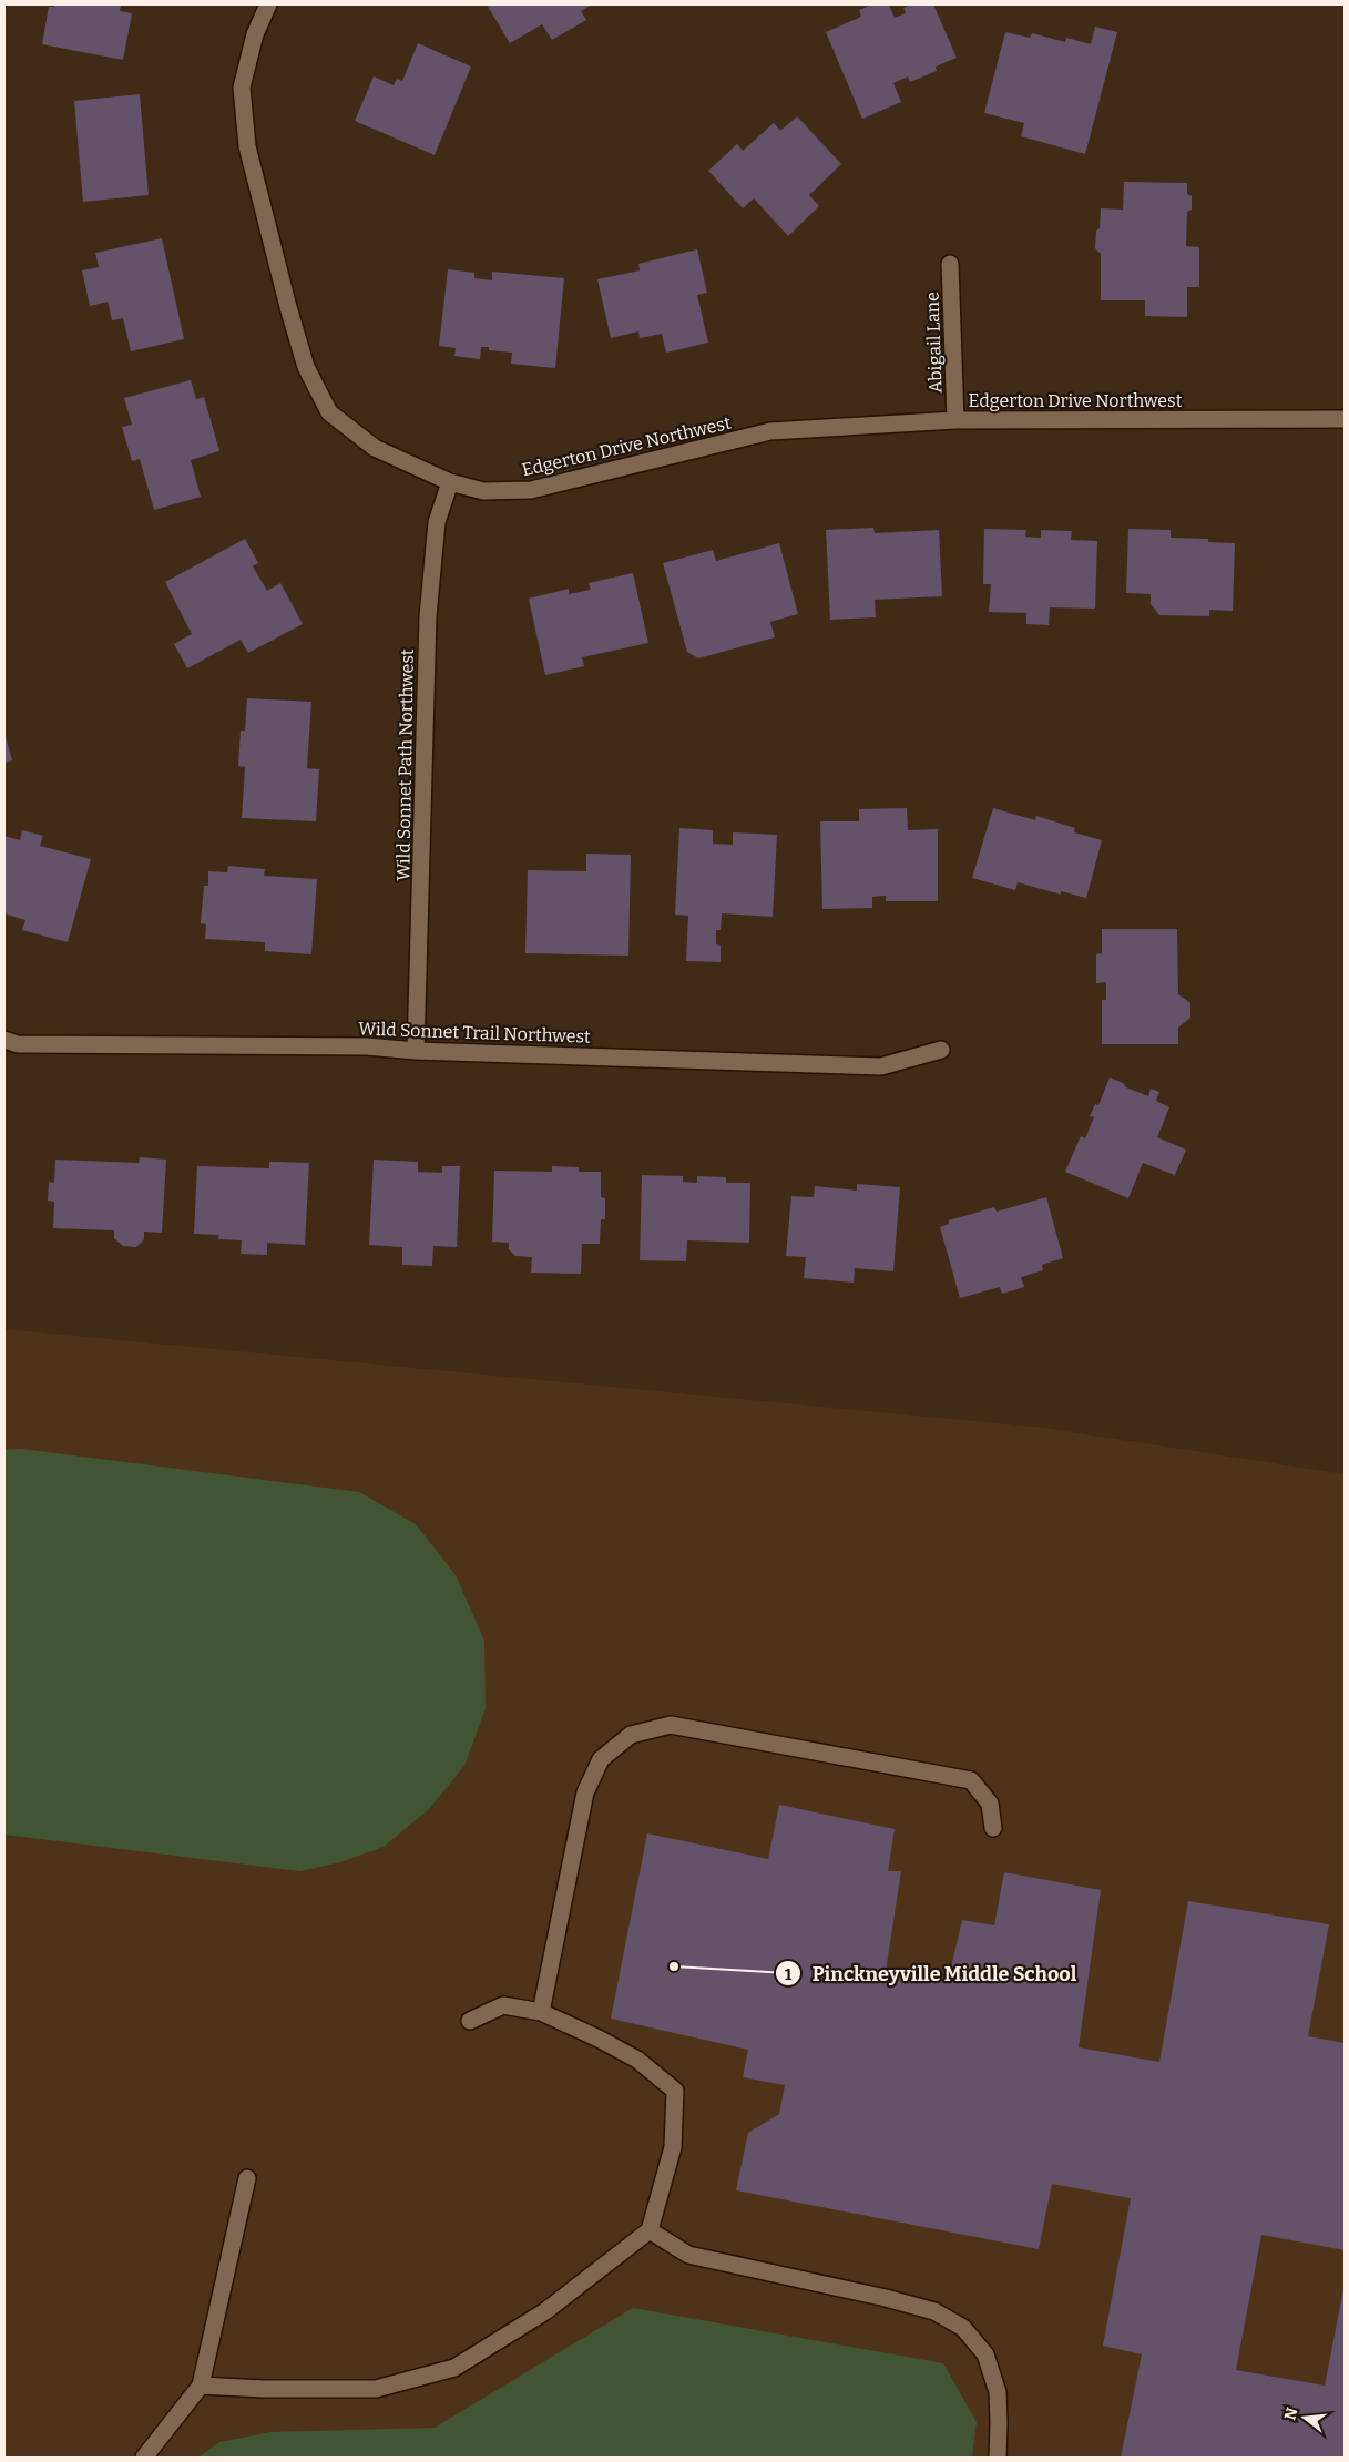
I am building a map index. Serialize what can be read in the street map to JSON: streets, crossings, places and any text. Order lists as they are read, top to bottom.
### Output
{
  "streets": {
    "street": [
      "Abigail Lane",
      "Edgerton Drive Northwest",
      "Wild Sonnet Path Northwest",
      "Wild Sonnet Trail Northwest"
    ]
  },
  "crossings": [
    ["Abigail Lane", "Edgerton Drive Northwest"],
    ["Edgerton Drive Northwest", "Wild Sonnet Path Northwest"],
    ["Wild Sonnet Path Northwest", "Wild Sonnet Trail Northwest"]
  ],
  "places": ["Pinckneyville Middle School"],
  "north": "left"
}
